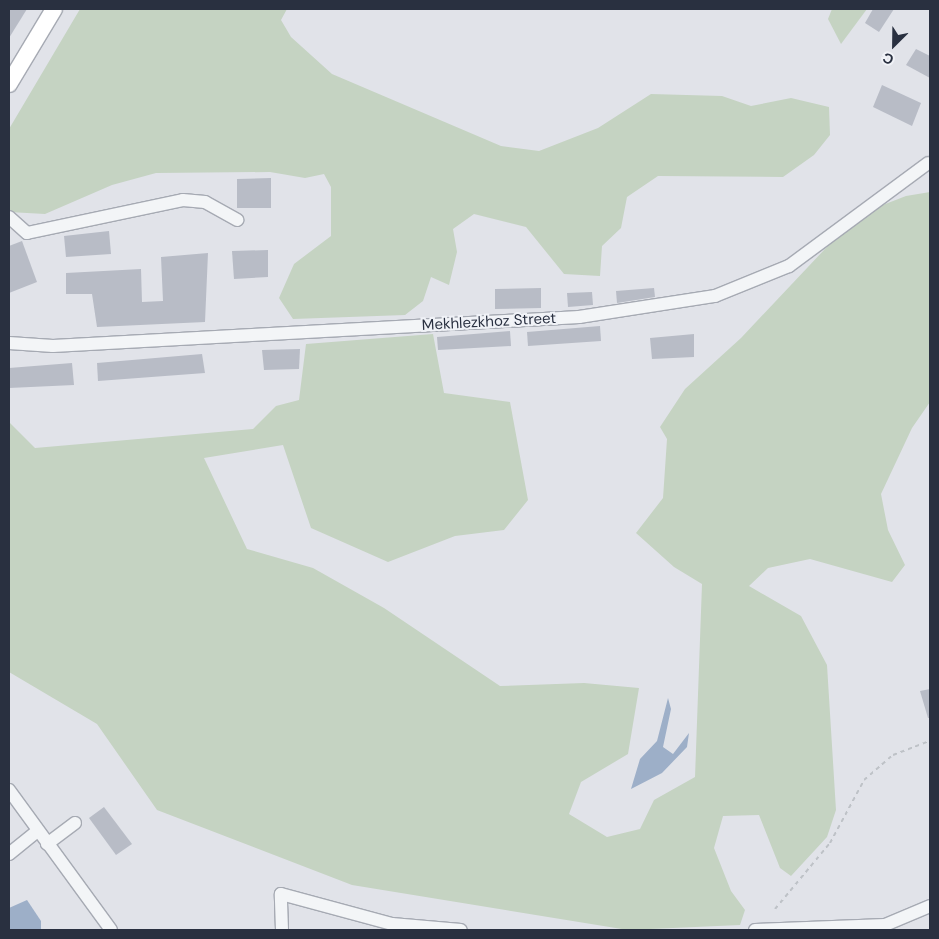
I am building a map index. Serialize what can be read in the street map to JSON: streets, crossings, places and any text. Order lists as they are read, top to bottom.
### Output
{
  "streets": {
    "street": ["Mekhlezkhoz Street"]
  },
  "north": "bottom left"
}
